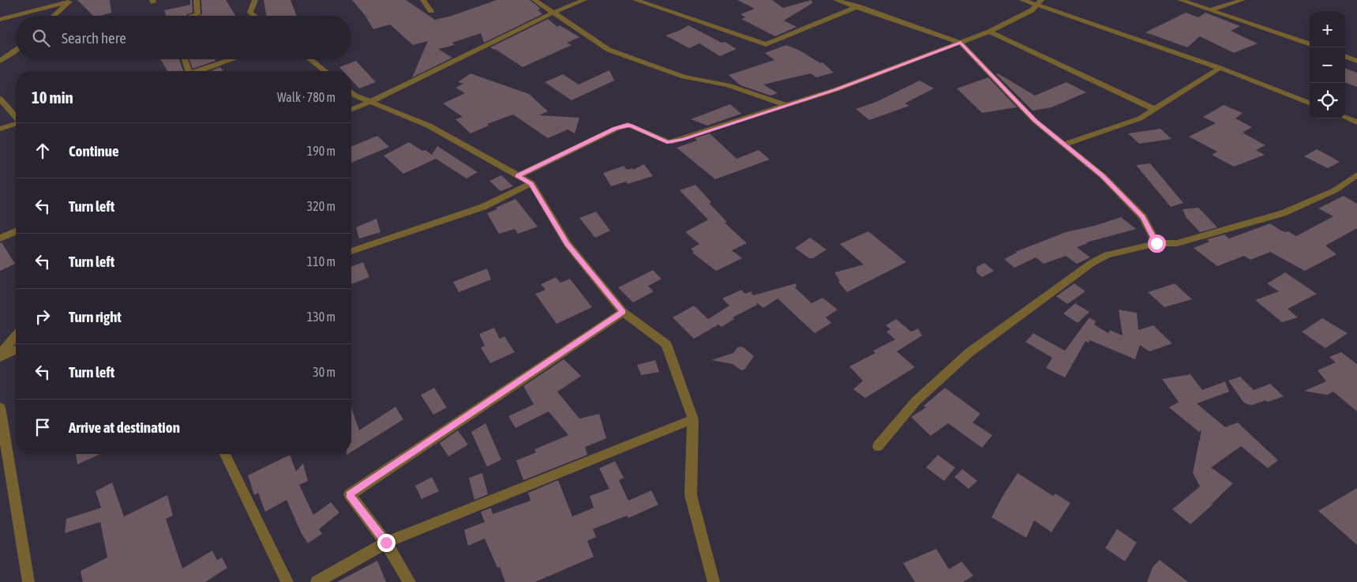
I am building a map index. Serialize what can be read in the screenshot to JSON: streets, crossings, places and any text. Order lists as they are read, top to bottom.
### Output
{
  "page": {
    "map_buttons": ["+", "−"],
    "search": "Search here",
    "heading": ["10 min", "Walk · 780 m"],
    "list": [
      ["Continue", "190 m"],
      ["Turn left", "320 m"],
      ["Turn left", "110 m"],
      ["Turn right", "130 m"],
      ["Turn left", "30 m"],
      "Arrive at destination"
    ]
  }
}
